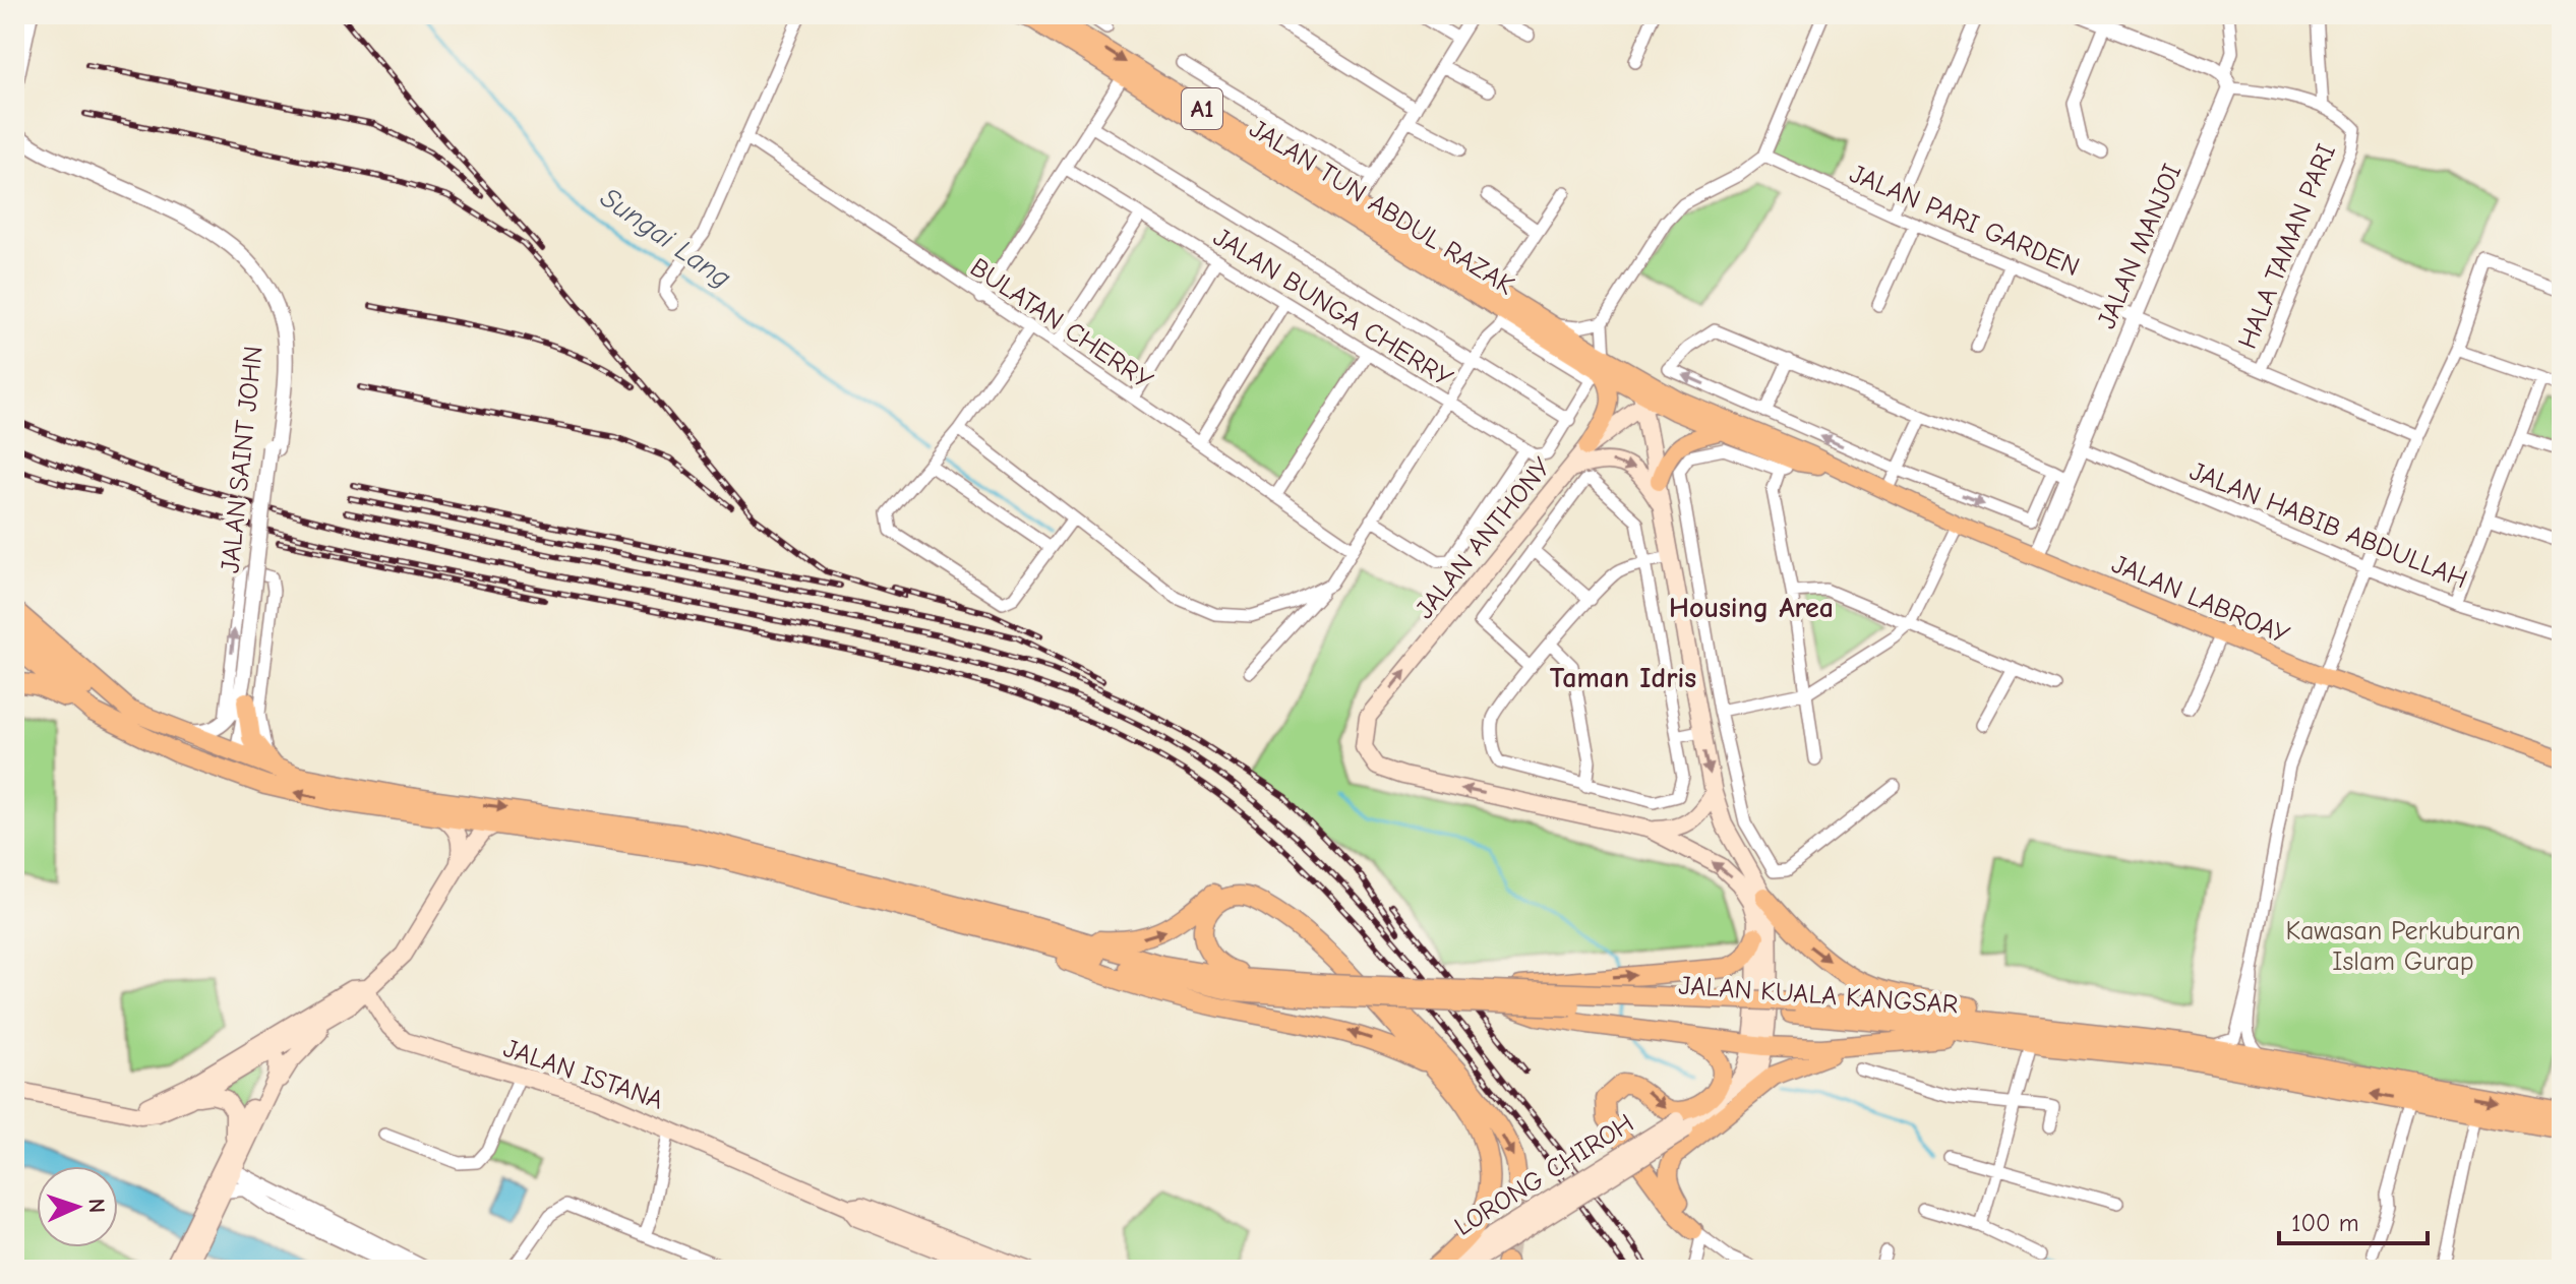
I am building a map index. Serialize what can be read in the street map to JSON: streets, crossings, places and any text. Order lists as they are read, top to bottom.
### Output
{
  "streets": {
    "highway": ["JALAN KUALA KANGSAR"],
    "main road": [
      "A1",
      "JALAN TUN ABDUL RAZAK",
      "JALAN ANTHONY",
      "JALAN LABROAY",
      "JALAN ISTANA",
      "LORONG CHIROH"
    ],
    "street": [
      "JALAN PARI GARDEN",
      "JALAN MANJOI",
      "HALA TAMAN PARI",
      "JALAN BUNGA CHERRY",
      "BULATAN CHERRY",
      "JALAN SAINT JOHN",
      "JALAN HABIB ABDULLAH"
    ]
  },
  "crossings": [
    ["JALAN TUN ABDUL RAZAK", "JALAN ANTHONY"],
    ["JALAN TUN ABDUL RAZAK", "JALAN LABROAY"],
    ["JALAN PARI GARDEN", "JALAN MANJOI"],
    ["JALAN PARI GARDEN", "HALA TAMAN PARI"],
    ["JALAN MANJOI", "HALA TAMAN PARI"],
    ["JALAN MANJOI", "JALAN HABIB ABDULLAH"],
    ["JALAN MANJOI", "JALAN LABROAY"],
    ["JALAN ANTHONY", "JALAN KUALA KANGSAR"]
  ],
  "one_way": ["JALAN ANTHONY"],
  "districts": ["Housing Area", "Taman Idris"],
  "water": ["Sungai Lang"],
  "parks": ["Kawasan Perkuburan Islam Gurap"],
  "scale_bar": "100 m",
  "north": "right"
}
